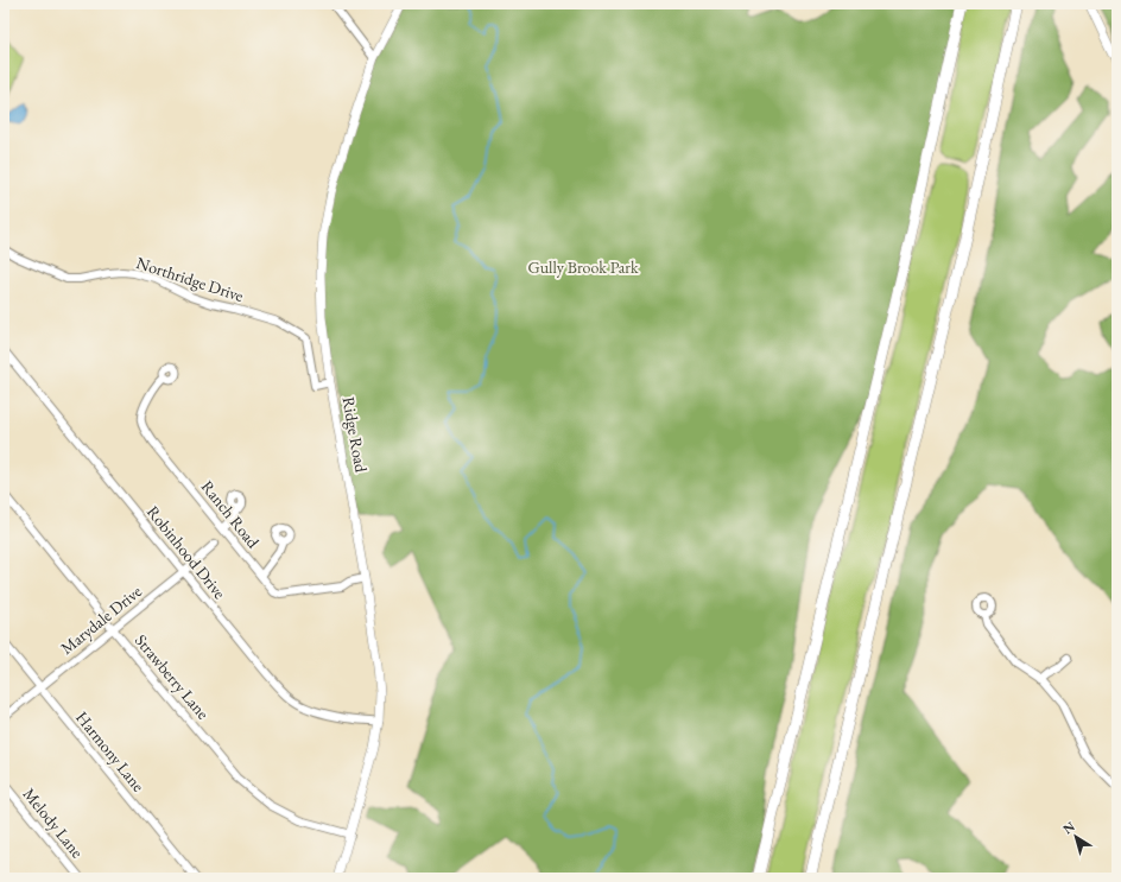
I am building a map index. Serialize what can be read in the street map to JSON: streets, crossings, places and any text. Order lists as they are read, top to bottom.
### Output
{
  "streets": {
    "main road": ["Ridge Road"],
    "street": [
      "Northridge Drive",
      "Ranch Road",
      "Robinhood Drive",
      "Marydale Drive",
      "Strawberry Lane",
      "Harmony Lane",
      "Melody Lane"
    ]
  },
  "crossings": [
    ["Northridge Drive", "Ridge Road"],
    ["Ridge Road", "Ranch Road"],
    ["Ridge Road", "Robinhood Drive"],
    ["Ridge Road", "Strawberry Lane"],
    ["Robinhood Drive", "Marydale Drive"],
    ["Marydale Drive", "Strawberry Lane"],
    ["Marydale Drive", "Harmony Lane"]
  ],
  "parks": ["Gully Brook Park"],
  "north": "top left"
}
